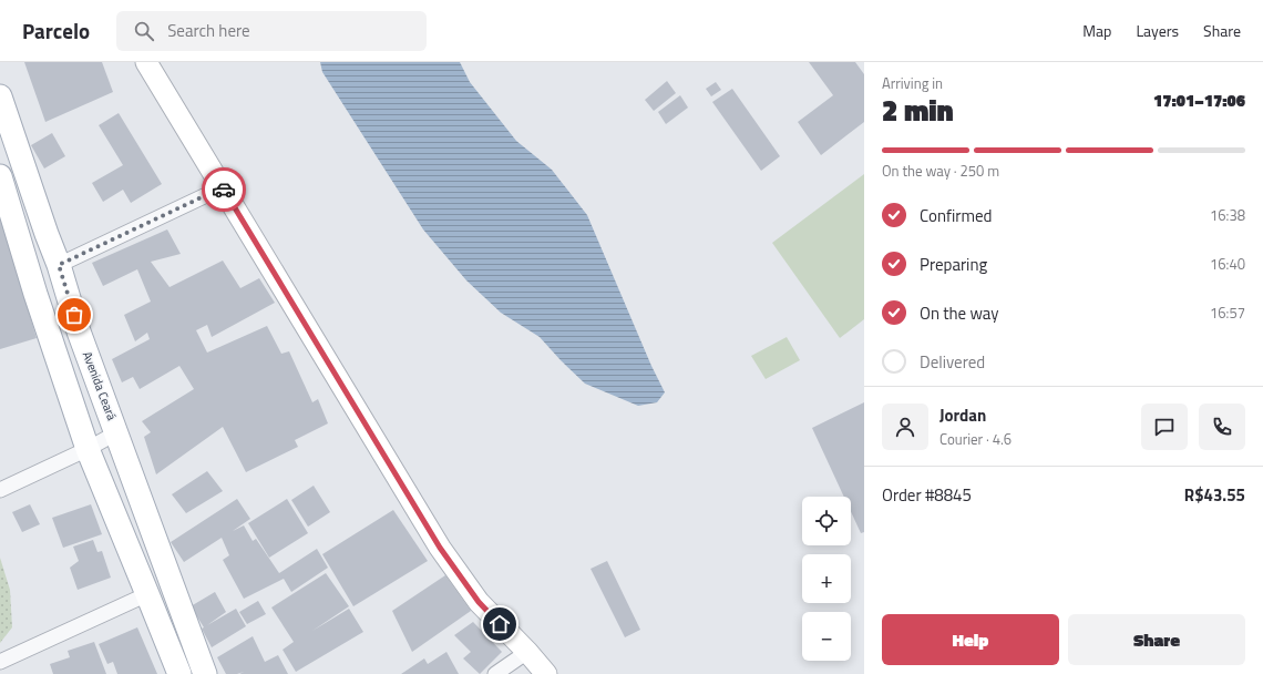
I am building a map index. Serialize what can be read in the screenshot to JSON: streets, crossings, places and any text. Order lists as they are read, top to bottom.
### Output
{
  "streets": {
    "main road": ["Avenida Ceará"]
  },
  "page": {
    "header": "Parcelo",
    "search": "Search here",
    "nav": ["Map", "Layers", "Share"],
    "heading": ["2 min", "Arriving in", "17:01–17:06"],
    "panel": [
      "Jordan",
      "Courier · 4.6",
      "Order #8845",
      "R$43.55"
    ],
    "bar": "On the way · 250 m",
    "list": [
      ["Confirmed", "16:38"],
      ["Preparing", "16:40"],
      ["On the way", "16:57"],
      "Delivered"
    ],
    "map_buttons": ["+", "−"],
    "buttons": ["Help", "Share"]
  }
}
